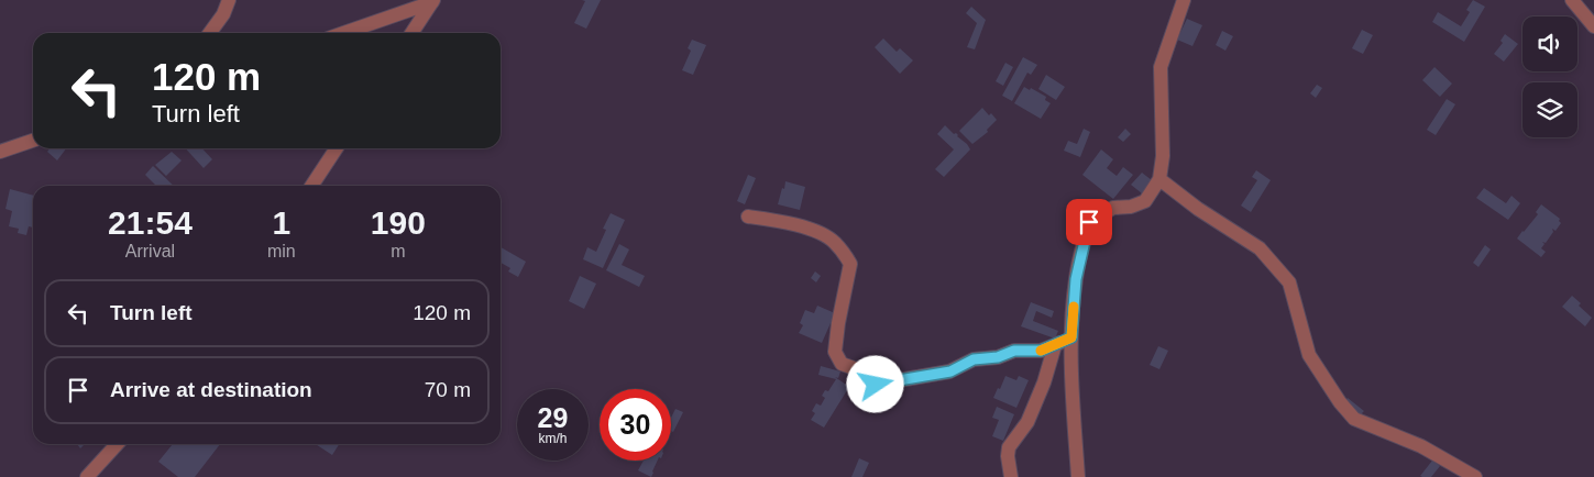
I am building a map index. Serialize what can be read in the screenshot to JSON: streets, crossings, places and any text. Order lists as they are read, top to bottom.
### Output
{
  "page": {
    "turn": ["120 m", "Turn left"],
    "eta": [
      "21:54",
      "Arrival",
      "1",
      "min",
      "190",
      "m"
    ],
    "list": [
      {
        "name": "Turn left",
        "value": "120 m"
      },
      {
        "name": "Arrive at destination",
        "value": "70 m"
      }
    ],
    "speed": "29 km/h",
    "limit": "30"
  }
}
